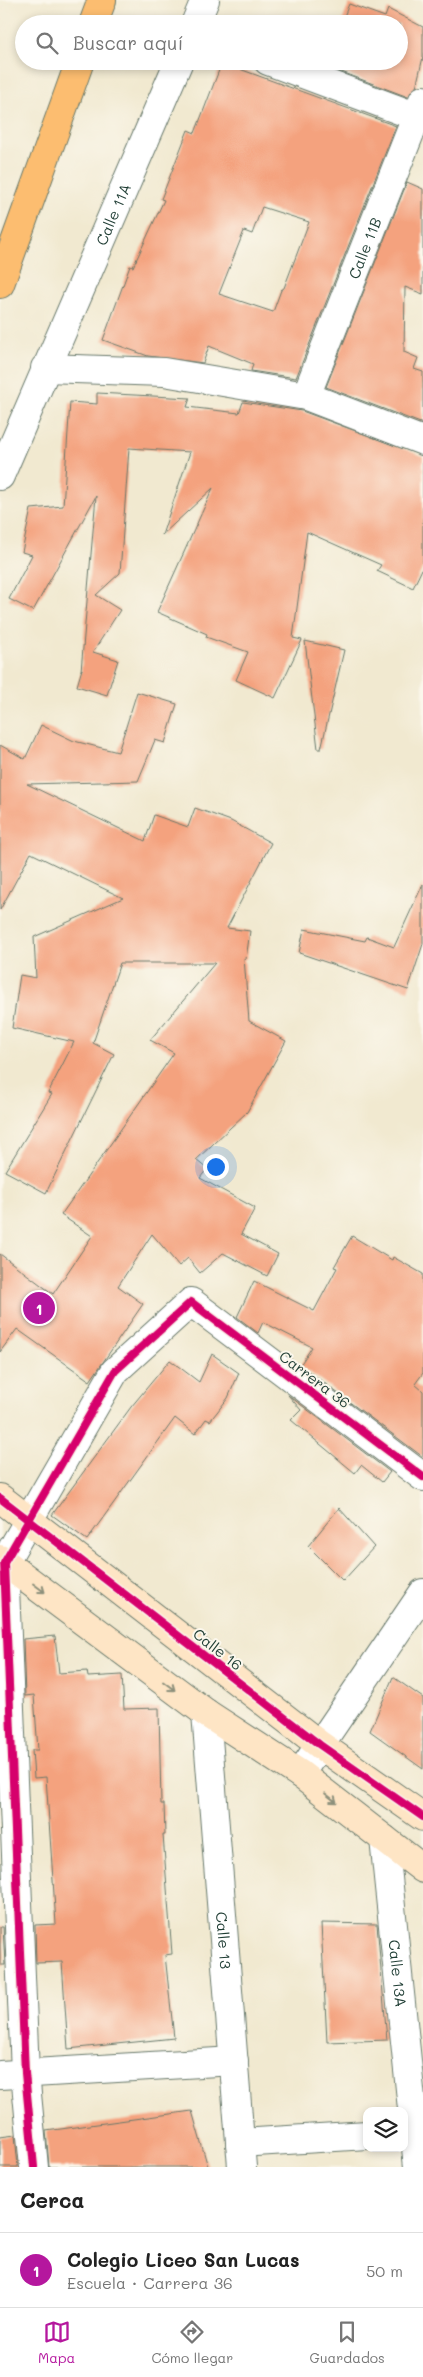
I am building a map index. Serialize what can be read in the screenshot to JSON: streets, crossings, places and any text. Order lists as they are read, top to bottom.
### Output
{
  "streets": {
    "street": [
      "Calle 11A",
      "Calle 11B",
      "Carrera 36",
      "Calle 16",
      "Calle 13",
      "Calle 13A"
    ]
  },
  "crossings": [
    ["Carrera 36", "Calle 16"]
  ],
  "page": {
    "search": "Buscar aquí",
    "pins": "1",
    "heading": "Cerca",
    "list": [
      {
        "mark": "1",
        "name": "Colegio Liceo San Lucas",
        "note": "Escuela · Carrera 36",
        "value": "50 m"
      }
    ],
    "nav": ["Mapa", "Cómo llegar", "Guardados"]
  }
}
